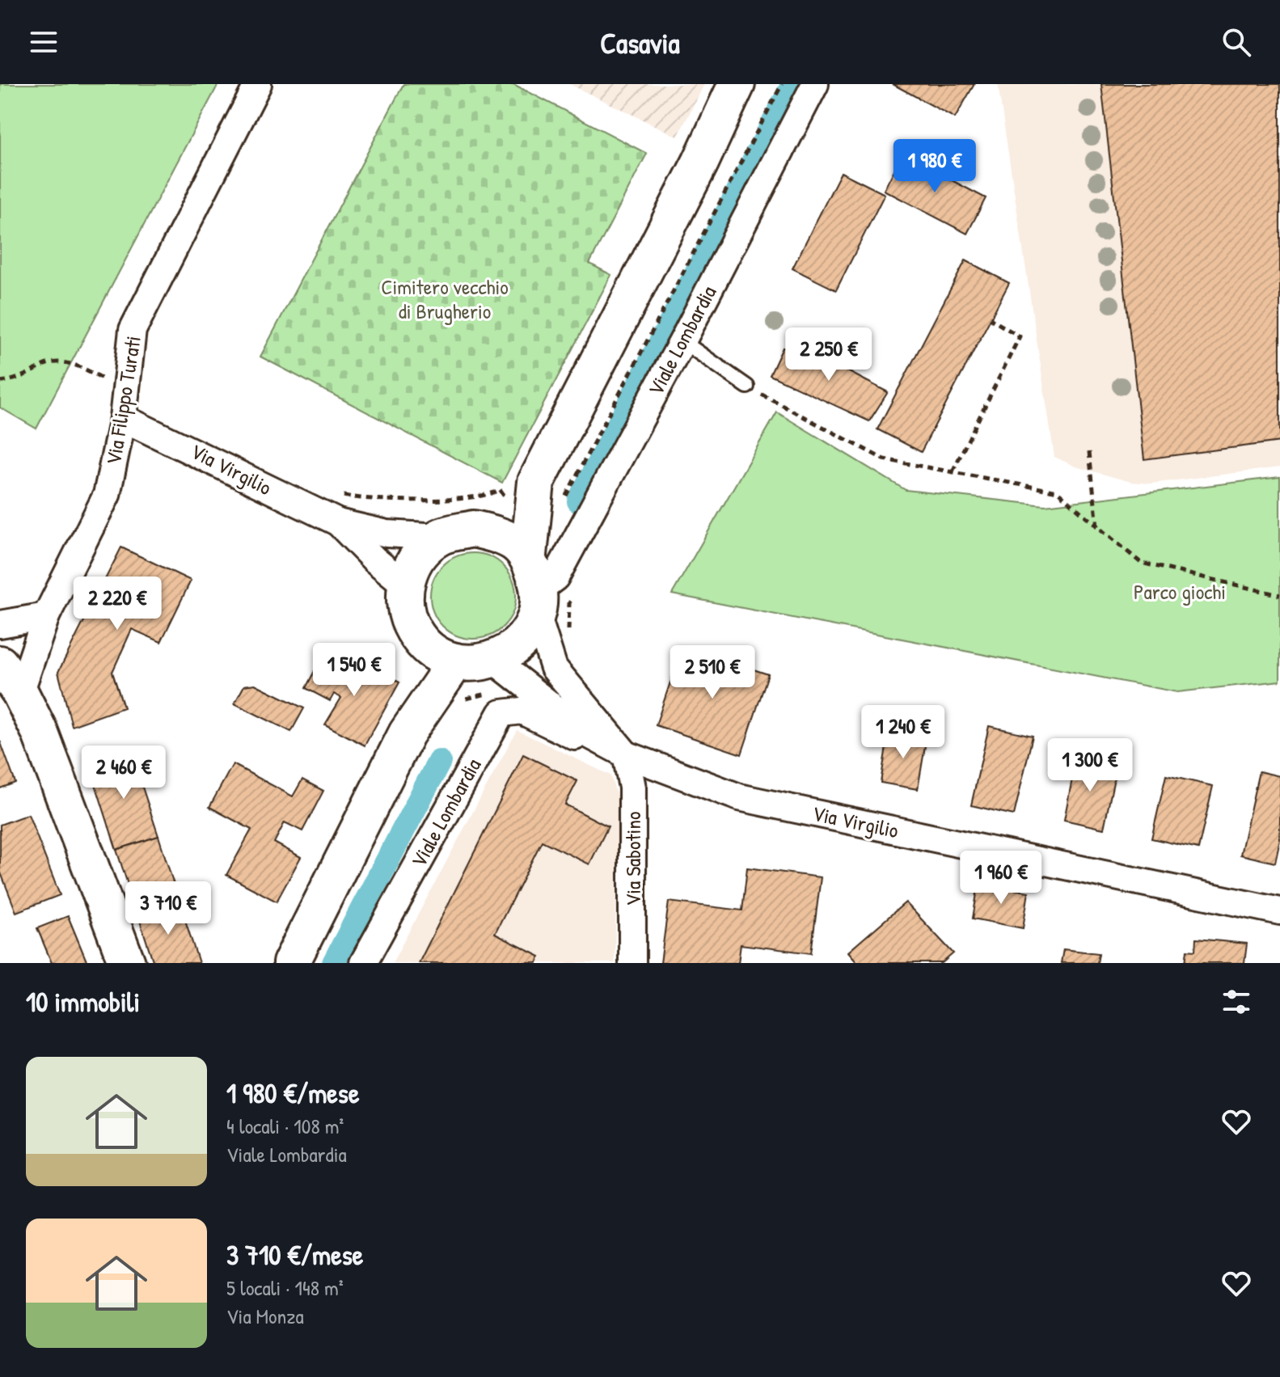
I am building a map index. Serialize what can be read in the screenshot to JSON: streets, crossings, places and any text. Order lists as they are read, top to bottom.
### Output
{
  "streets": {
    "street": [
      "Viale Lombardia",
      "Via Filippo Turati",
      "Via Virgilio",
      "Via Sabotino"
    ]
  },
  "crossings": [
    ["Viale Lombardia", "Via Virgilio"],
    ["Viale Lombardia", "Via Sabotino"],
    ["Via Filippo Turati", "Via Virgilio"],
    ["Via Virgilio", "Via Sabotino"]
  ],
  "parks": ["Cimitero vecchio di Brugherio", "Parco giochi"],
  "page": {
    "header": "Casavia",
    "price": [
      "1 980 €",
      "2 250 €",
      "2 220 €",
      "1 540 €",
      "2 510 €",
      "1 240 €",
      "1 300 €",
      "2 460 €",
      "1 960 €",
      "3 710 €"
    ],
    "heading": "10 immobili",
    "list": [
      {
        "name": "1 980 €/mese",
        "note": "4 locali · 108 m² · Viale Lombardia"
      },
      {
        "name": "3 710 €/mese",
        "note": "5 locali · 148 m² · Via Monza"
      }
    ]
  }
}
